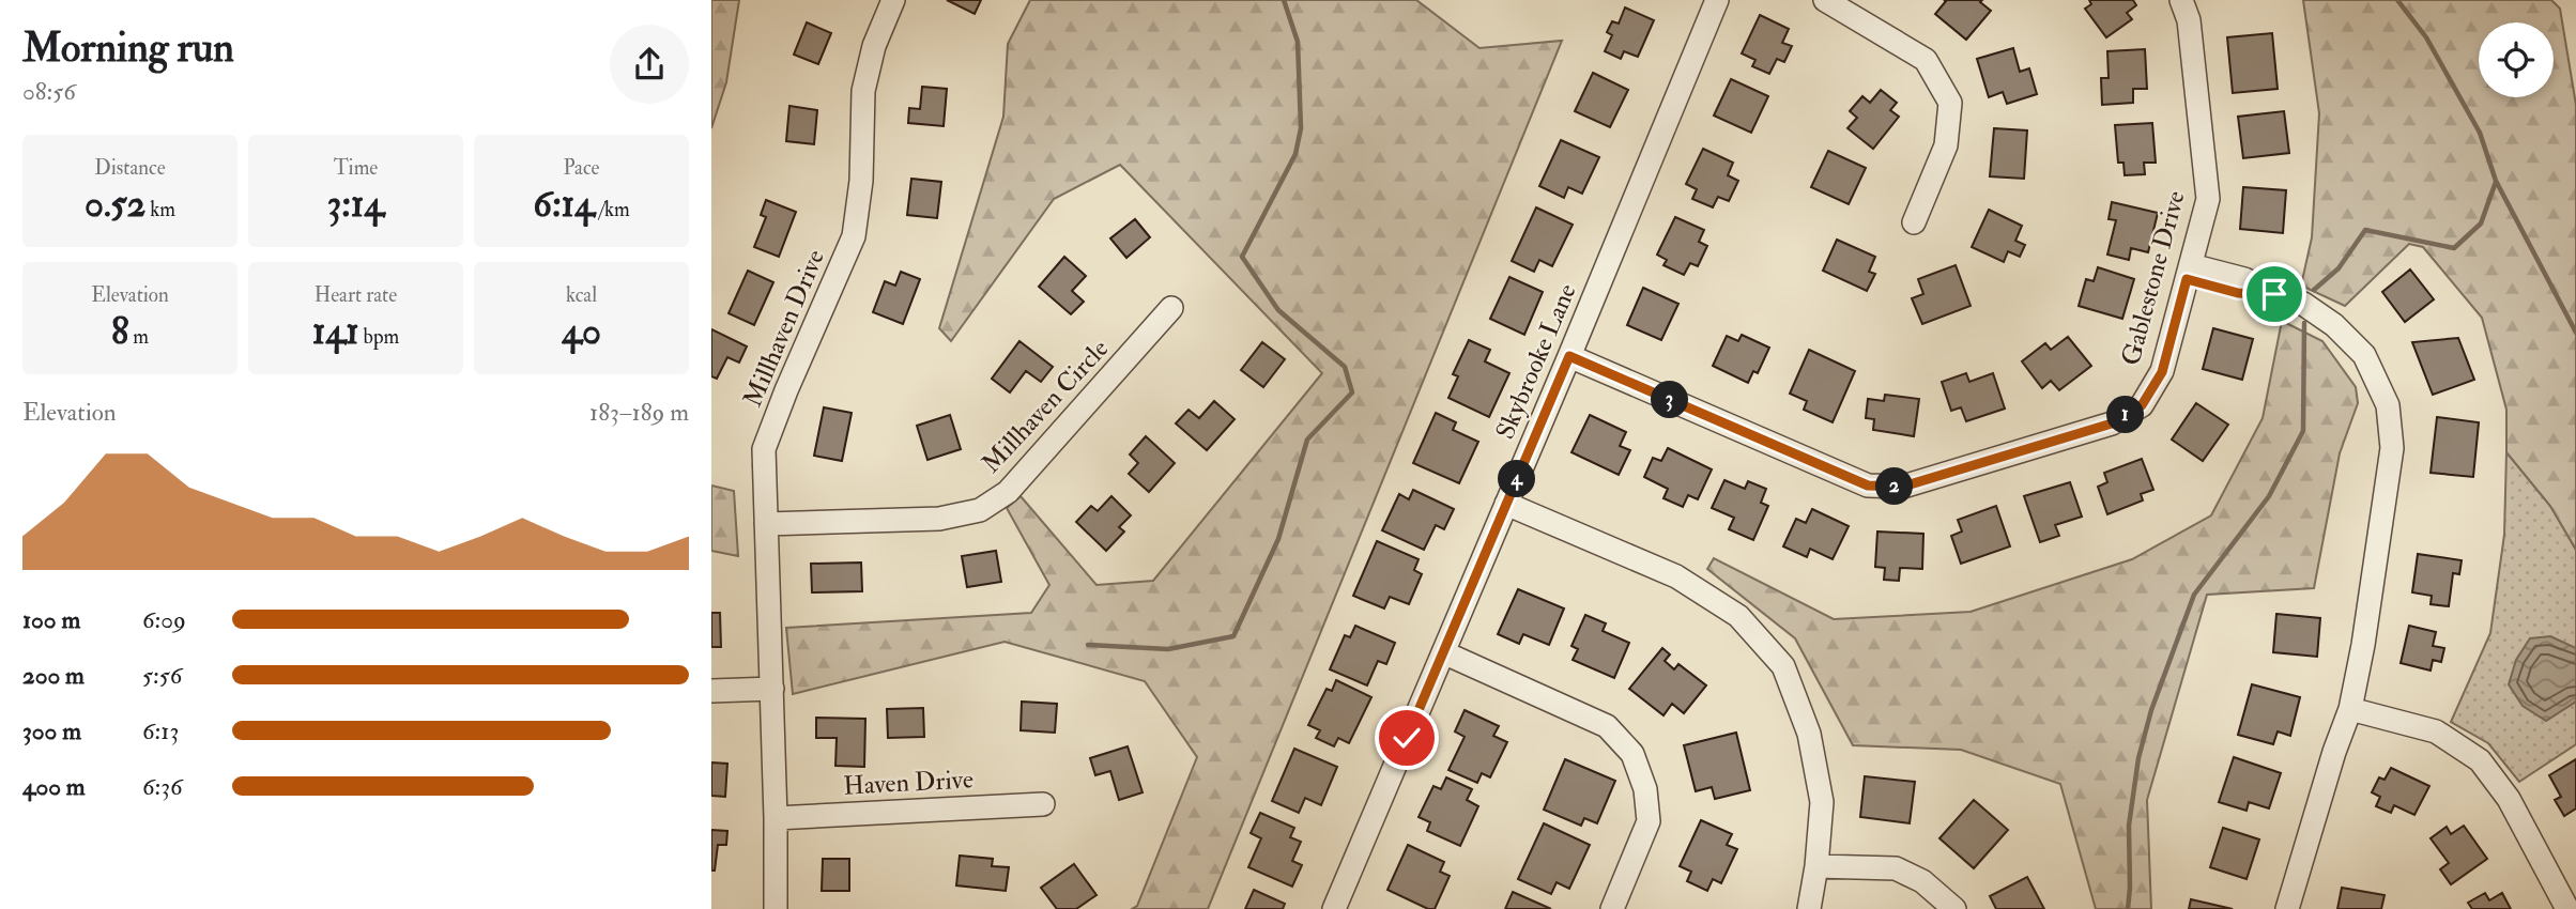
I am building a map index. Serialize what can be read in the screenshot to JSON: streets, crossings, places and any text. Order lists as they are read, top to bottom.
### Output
{
  "streets": {
    "street": [
      "Gablestone Drive",
      "Millhaven Drive",
      "Skybrooke Lane",
      "Millhaven Circle",
      "Haven Drive"
    ]
  },
  "crossings": [
    ["Gablestone Drive", "Skybrooke Lane"],
    ["Millhaven Drive", "Millhaven Circle"],
    ["Millhaven Drive", "Haven Drive"]
  ],
  "page": {
    "heading": ["Morning run", "08:56"],
    "stats": [
      ["Distance", "0.52 km"],
      ["Time", "3:14"],
      ["Pace", "6:14 /km"],
      ["Elevation", "8 m"],
      ["Heart rate", "141 bpm"],
      ["kcal", "40"]
    ],
    "pins": [
      "3",
      "1",
      "4",
      "2"
    ],
    "chart": ["Elevation", "183–189 m"],
    "list": [
      {
        "name": "100 m",
        "note": "6:09"
      },
      {
        "name": "200 m",
        "note": "5:56"
      },
      {
        "name": "300 m",
        "note": "6:13"
      },
      {
        "name": "400 m",
        "note": "6:36"
      }
    ]
  }
}
